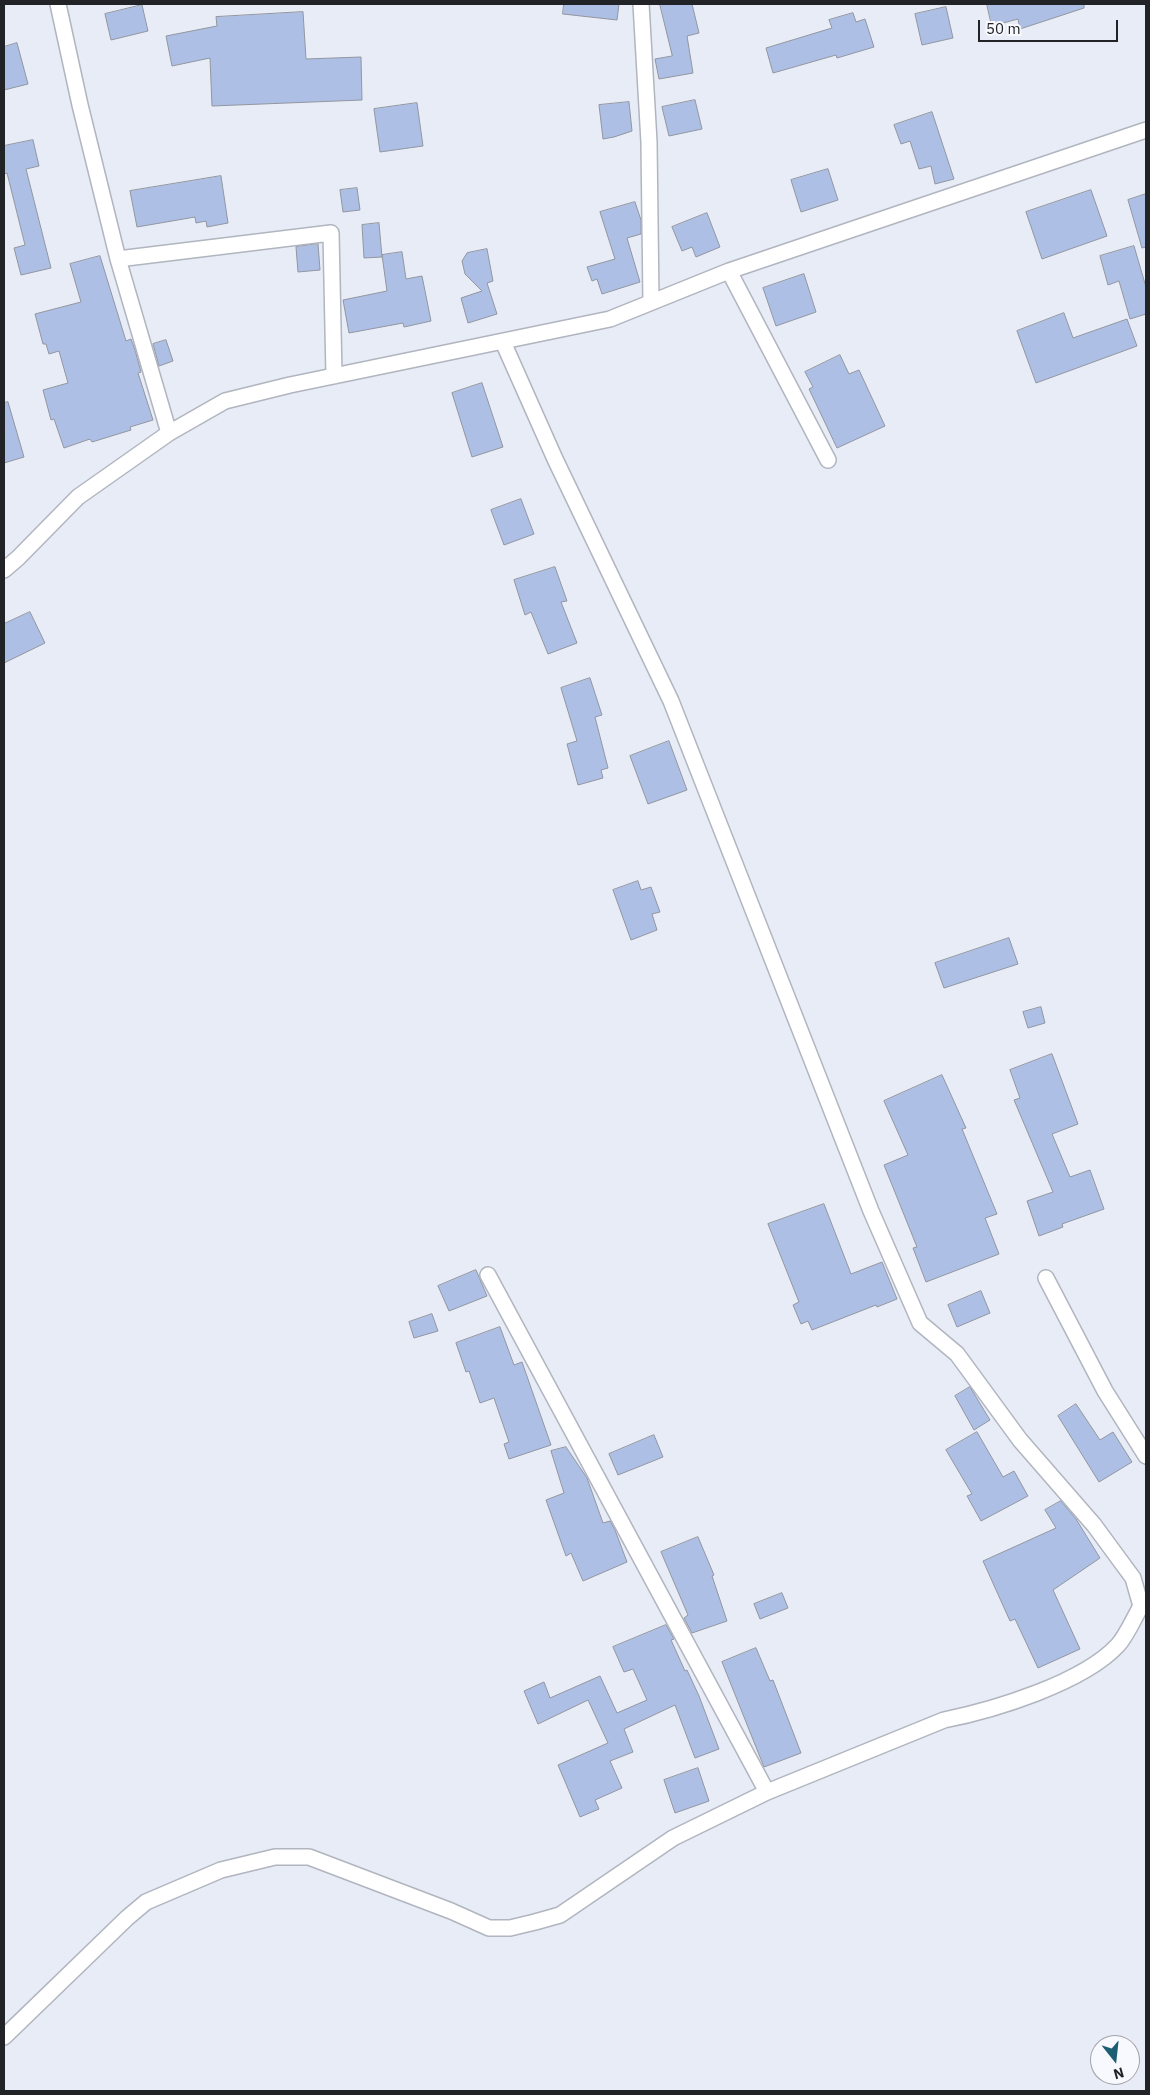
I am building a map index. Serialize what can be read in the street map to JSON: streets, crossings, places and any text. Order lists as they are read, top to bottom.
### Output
{
  "scale_bar": "50 m",
  "north": "bottom"
}
